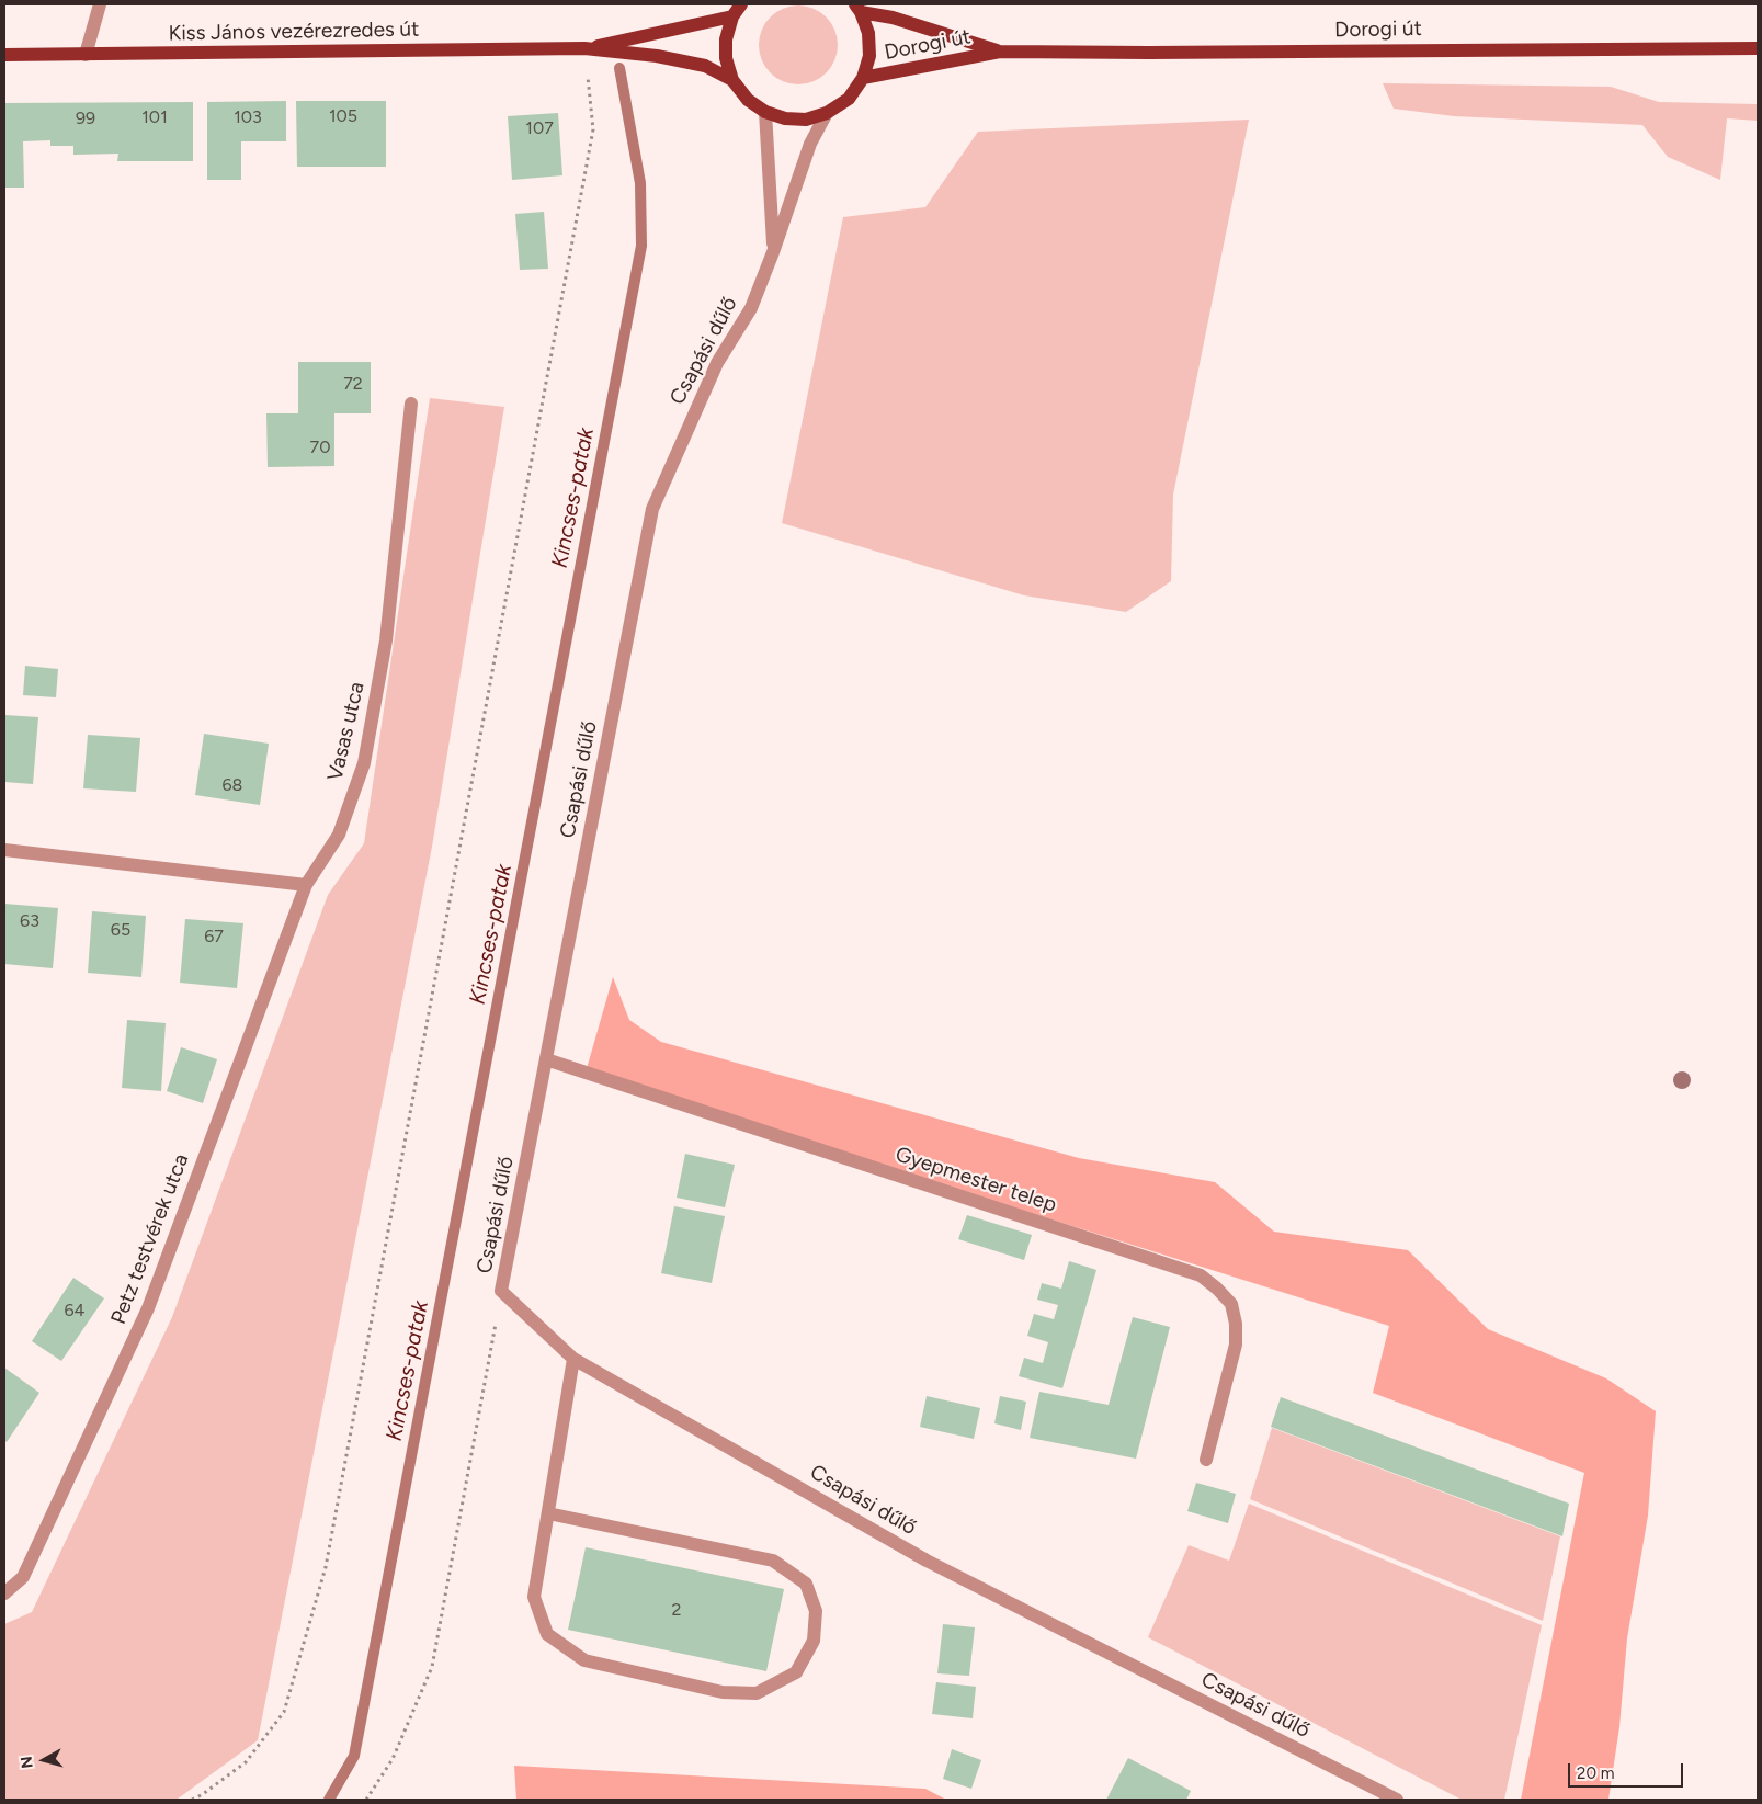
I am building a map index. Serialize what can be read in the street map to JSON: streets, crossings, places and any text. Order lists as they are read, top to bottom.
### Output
{
  "streets": {
    "main road": ["Dorogi út", "Kiss János vezérezredes út"],
    "street": [
      "Csapási dűlő",
      "Vasas utca",
      "Gyepmester telep",
      "Petz testvérek utca"
    ]
  },
  "crossings": [
    ["Csapási dűlő", "Gyepmester telep"],
    ["Vasas utca", "Petz testvérek utca"]
  ],
  "water": ["Kincses-patak"],
  "house_numbers": [
    "105",
    "101",
    "103",
    "99",
    "107",
    "72",
    "70",
    "68",
    "63",
    "65",
    "67",
    "64",
    "2"
  ],
  "scale_bar": "20 m",
  "north": "left"
}
